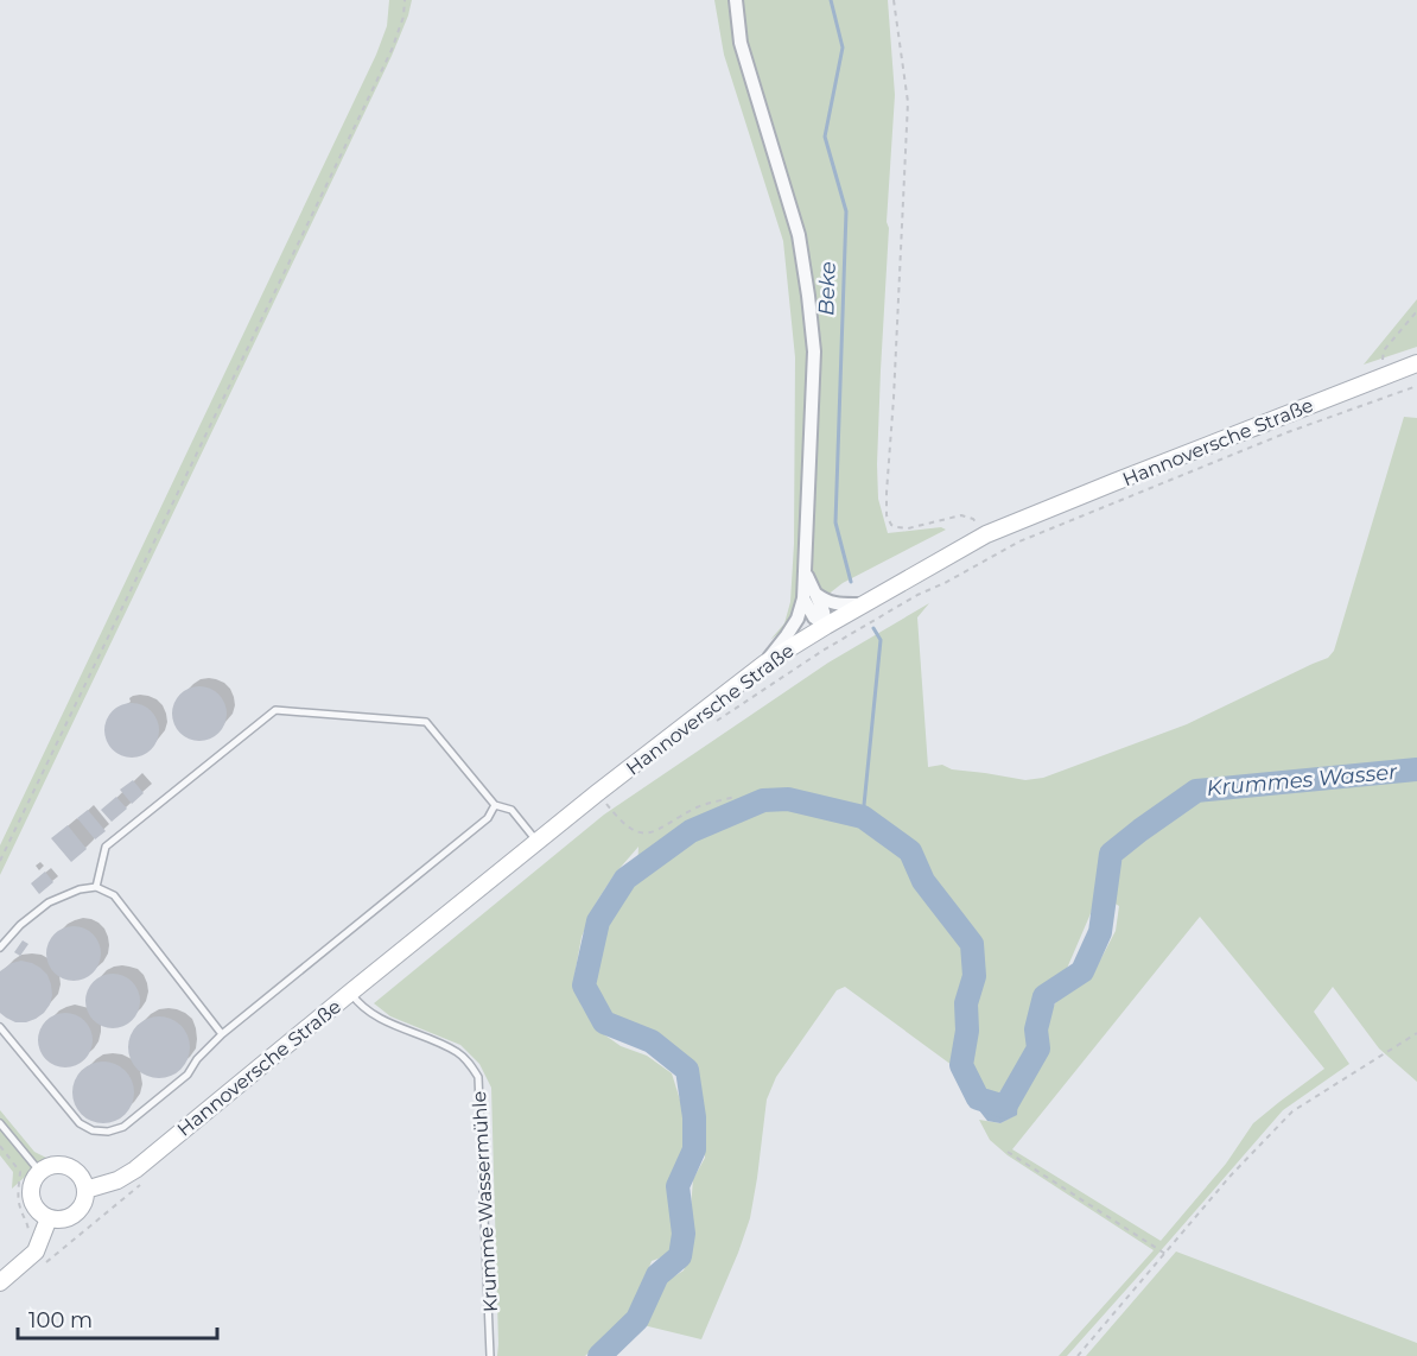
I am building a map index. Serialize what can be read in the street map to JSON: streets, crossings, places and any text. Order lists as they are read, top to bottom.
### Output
{
  "streets": {
    "main road": ["Hannoversche Straße"],
    "lane": ["Krumme Wassermühle"]
  },
  "crossings": [
    ["Hannoversche Straße", "Krumme Wassermühle"]
  ],
  "water": ["Beke", "Krummes Wasser"],
  "scale_bar": "100 m"
}
